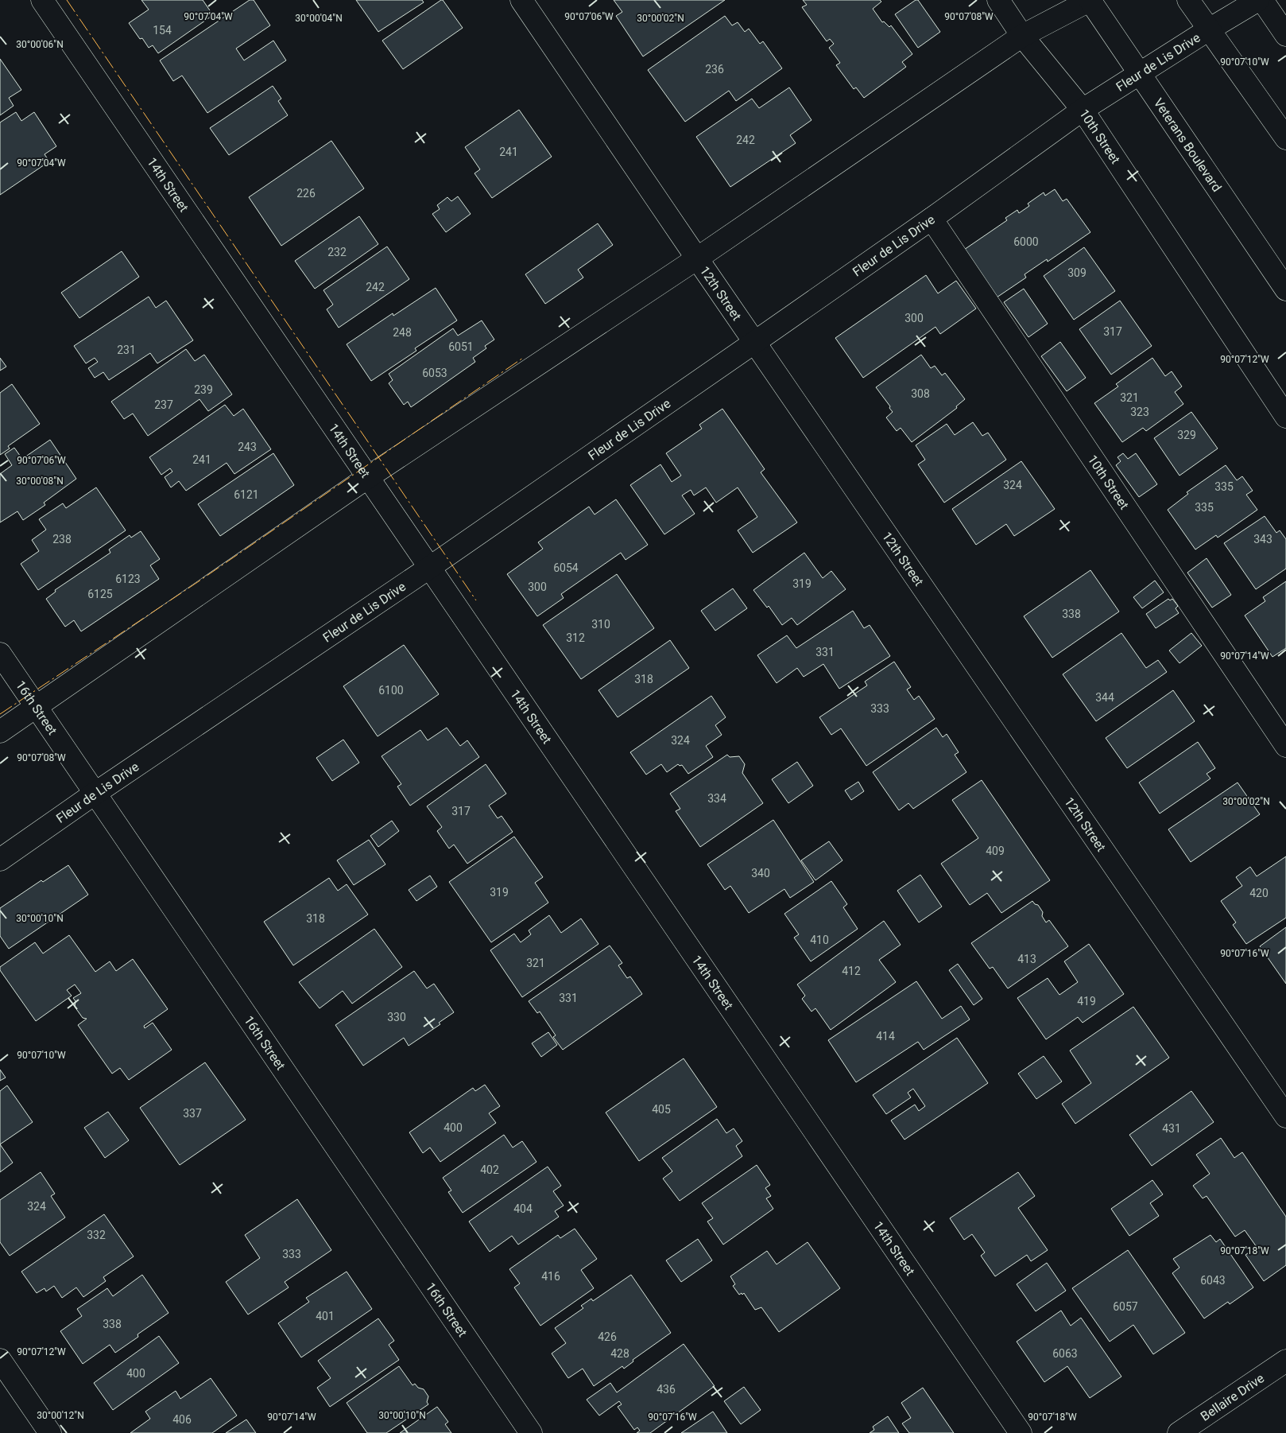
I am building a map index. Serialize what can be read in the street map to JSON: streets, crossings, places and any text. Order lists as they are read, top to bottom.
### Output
{
  "streets": {
    "street": [
      "Fleur de Lis Drive",
      "10th Street",
      "Veterans Boulevard",
      "14th Street",
      "12th Street",
      "16th Street",
      "Bellaire Drive"
    ]
  },
  "crossings": [
    ["Fleur de Lis Drive", "10th Street"],
    ["Fleur de Lis Drive", "Veterans Boulevard"],
    ["Fleur de Lis Drive", "14th Street"],
    ["Fleur de Lis Drive", "12th Street"],
    ["Fleur de Lis Drive", "16th Street"]
  ],
  "house_numbers": [
    "154",
    "236",
    "242",
    "241",
    "226",
    "6000",
    "232",
    "309",
    "242",
    "300",
    "317",
    "248",
    "6051",
    "231",
    "6053",
    "239",
    "308",
    "321",
    "237",
    "323",
    "329",
    "243",
    "241",
    "324",
    "335",
    "6121",
    "335",
    "238",
    "343",
    "6054",
    "6123",
    "319",
    "300",
    "6125",
    "338",
    "310",
    "312",
    "331",
    "318",
    "6100",
    "344",
    "333",
    "324",
    "334",
    "317",
    "409",
    "340",
    "319",
    "420",
    "318",
    "410",
    "413",
    "321",
    "412",
    "331",
    "419",
    "330",
    "414",
    "405",
    "337",
    "400",
    "431",
    "402",
    "324",
    "404",
    "332",
    "333",
    "416",
    "6043",
    "6057",
    "401",
    "338",
    "426",
    "428",
    "6063",
    "400",
    "436",
    "406"
  ],
  "coordinates": [
    "90°07'04\"W",
    "90°07'06\"W",
    "90°07'08\"W",
    "30°00'04\"N",
    "30°00'02\"N",
    "30°00'06\"N",
    "90°07'10\"W",
    "90°07'12\"W",
    "30°00'08\"N",
    "90°07'14\"W",
    "30°00'10\"N",
    "90°07'16\"W",
    "90°07'18\"W",
    "30°00'12\"N"
  ]
}
